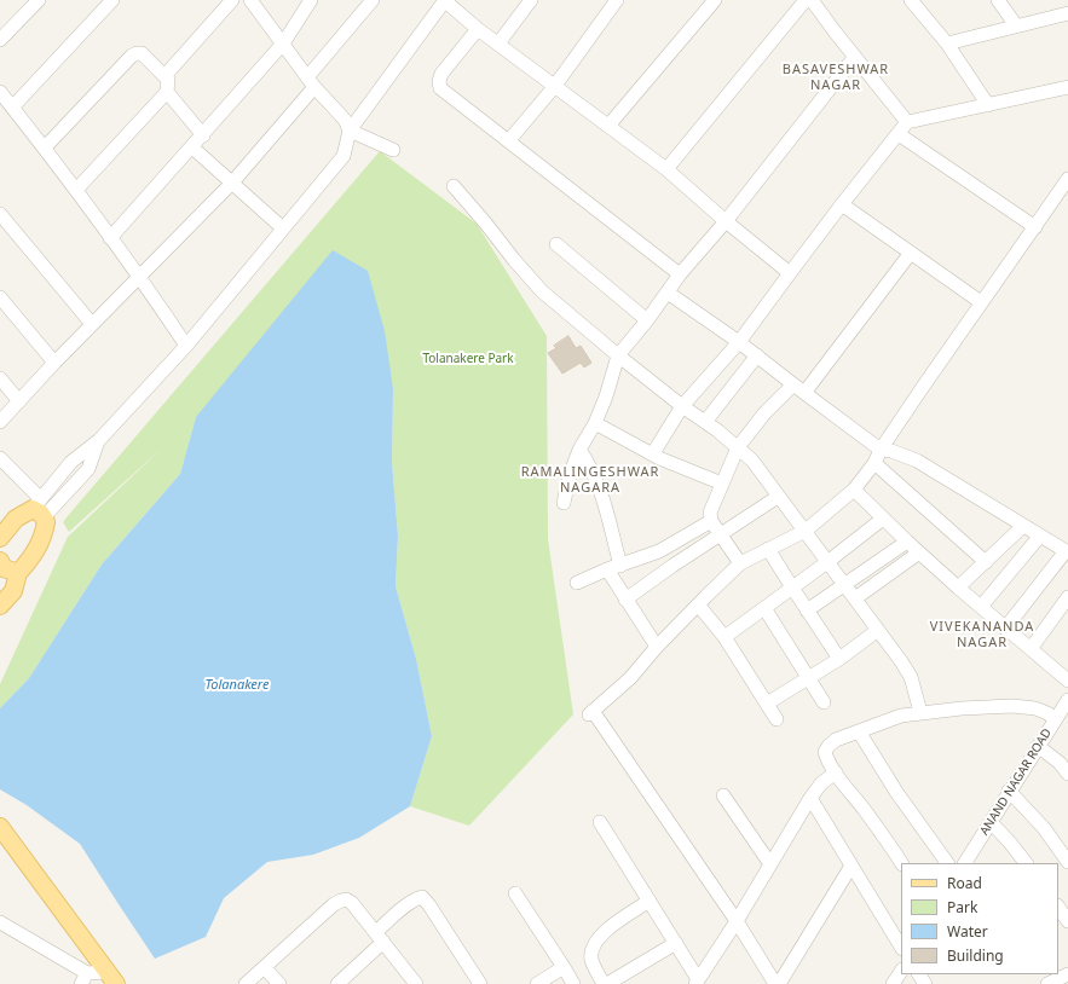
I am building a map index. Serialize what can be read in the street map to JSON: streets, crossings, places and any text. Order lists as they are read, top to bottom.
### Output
{
  "streets": {
    "street": ["ANAND NAGAR ROAD"]
  },
  "districts": ["BASAVESHWAR NAGAR", "RAMALINGESHWAR NAGARA", "VIVEKANANDA NAGAR"],
  "water": ["Tolanakere"],
  "parks": ["Tolanakere Park"],
  "legend": [
    "Road",
    "Park",
    "Water",
    "Building"
  ]
}
